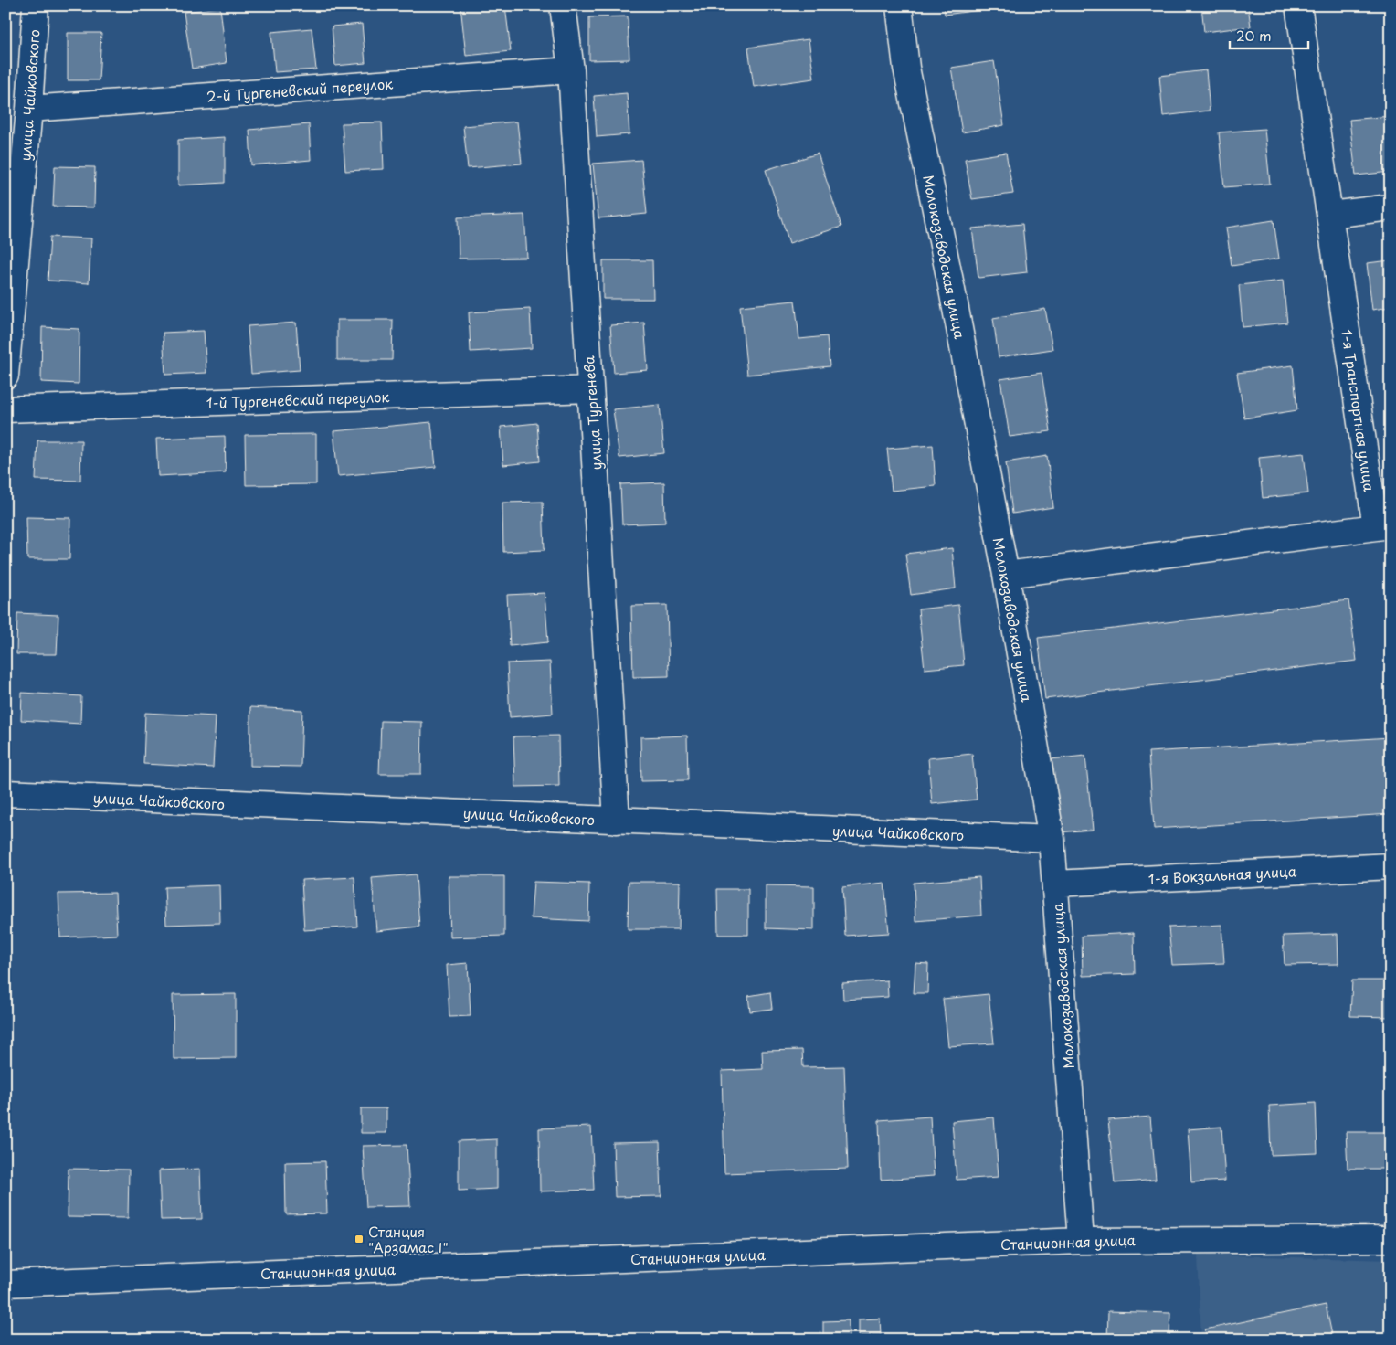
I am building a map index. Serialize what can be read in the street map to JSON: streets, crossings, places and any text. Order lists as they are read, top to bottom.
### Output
{
  "streets": {
    "street": [
      "2-й Тургеневский переулок",
      "улица Чайковского",
      "Молокозаводская улица",
      "1-й Тургеневский переулок",
      "1-я Транспортная улица",
      "улица Тургенева",
      "1-я Вокзальная улица",
      "Станционная улица"
    ]
  },
  "crossings": [
    ["2-й Тургеневский переулок", "улица Чайковского"],
    ["2-й Тургеневский переулок", "улица Тургенева"],
    ["улица Чайковского", "Молокозаводская улица"],
    ["улица Чайковского", "улица Тургенева"],
    ["Молокозаводская улица", "1-я Транспортная улица"],
    ["Молокозаводская улица", "1-я Вокзальная улица"],
    ["Молокозаводская улица", "Станционная улица"],
    ["1-й Тургеневский переулок", "улица Тургенева"]
  ],
  "places": {
    "transit": ["Станция \"Арзамас I\""]
  },
  "scale_bar": "20 m"
}
